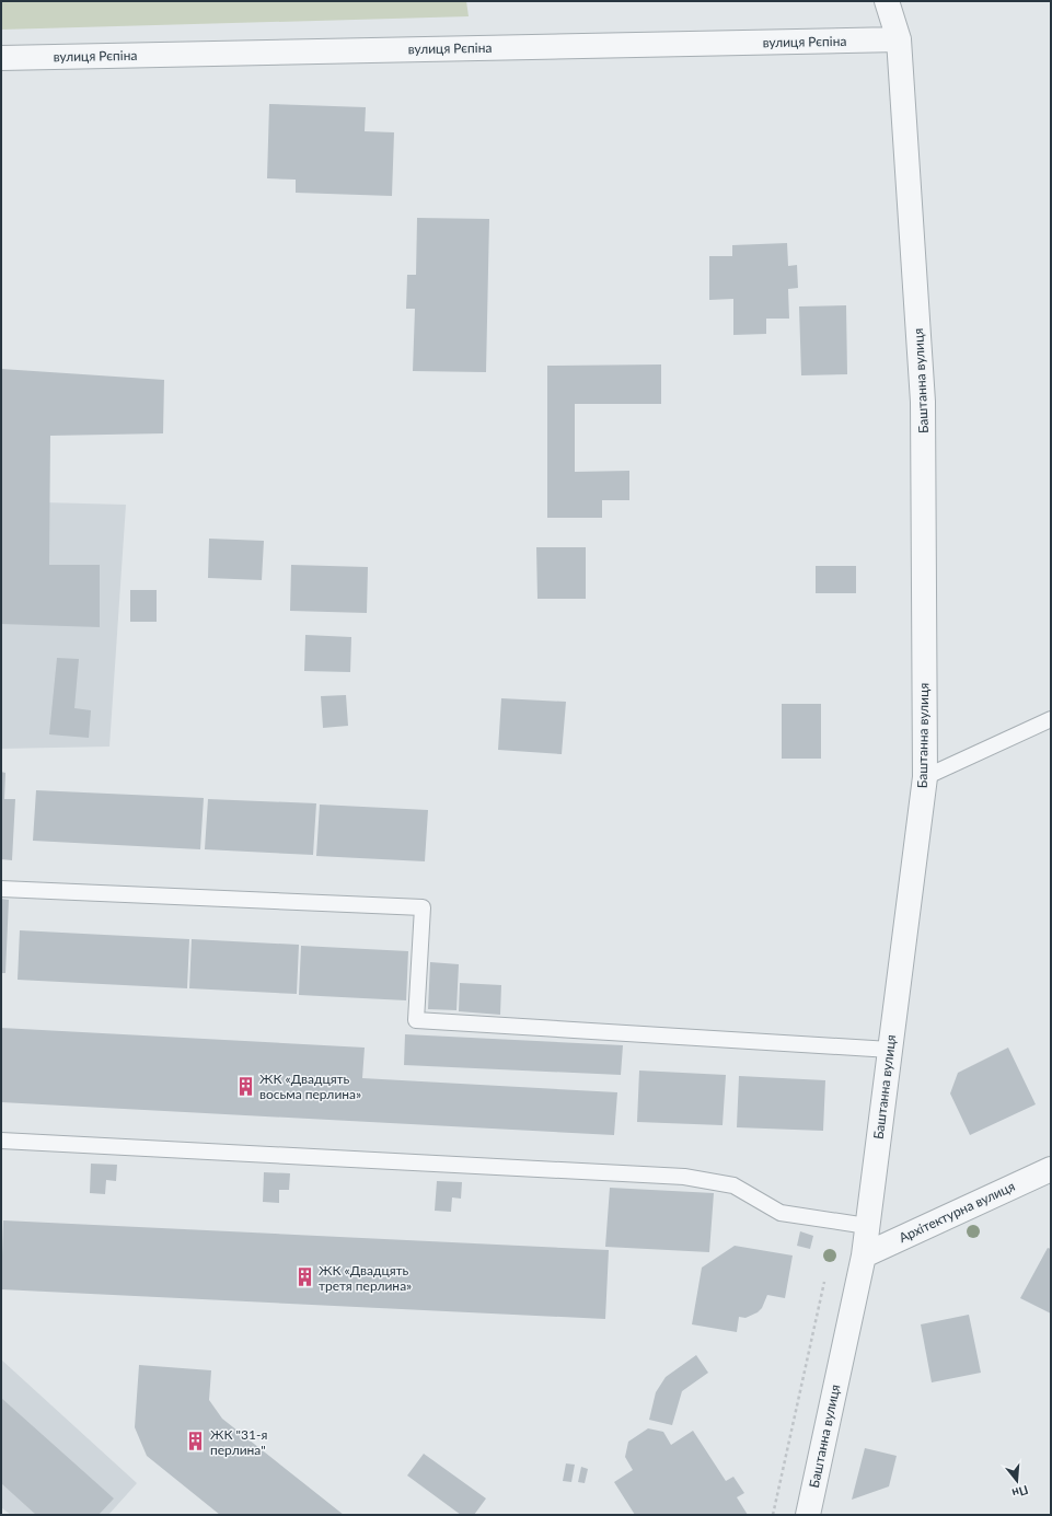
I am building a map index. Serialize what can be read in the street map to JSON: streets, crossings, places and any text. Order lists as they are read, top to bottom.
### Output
{
  "streets": {
    "street": ["вулиця Рєпіна", "Баштанна вулиця", "Архітектурна вулиця"]
  },
  "crossings": [
    ["вулиця Рєпіна", "Баштанна вулиця"],
    ["Баштанна вулиця", "Архітектурна вулиця"]
  ],
  "places": {
    "building": ["ЖК «Двадцять восьма перлина»", "ЖК «Двадцять третя перлина»", "ЖК \"31-я перлина\""]
  },
  "north": "bottom"
}
